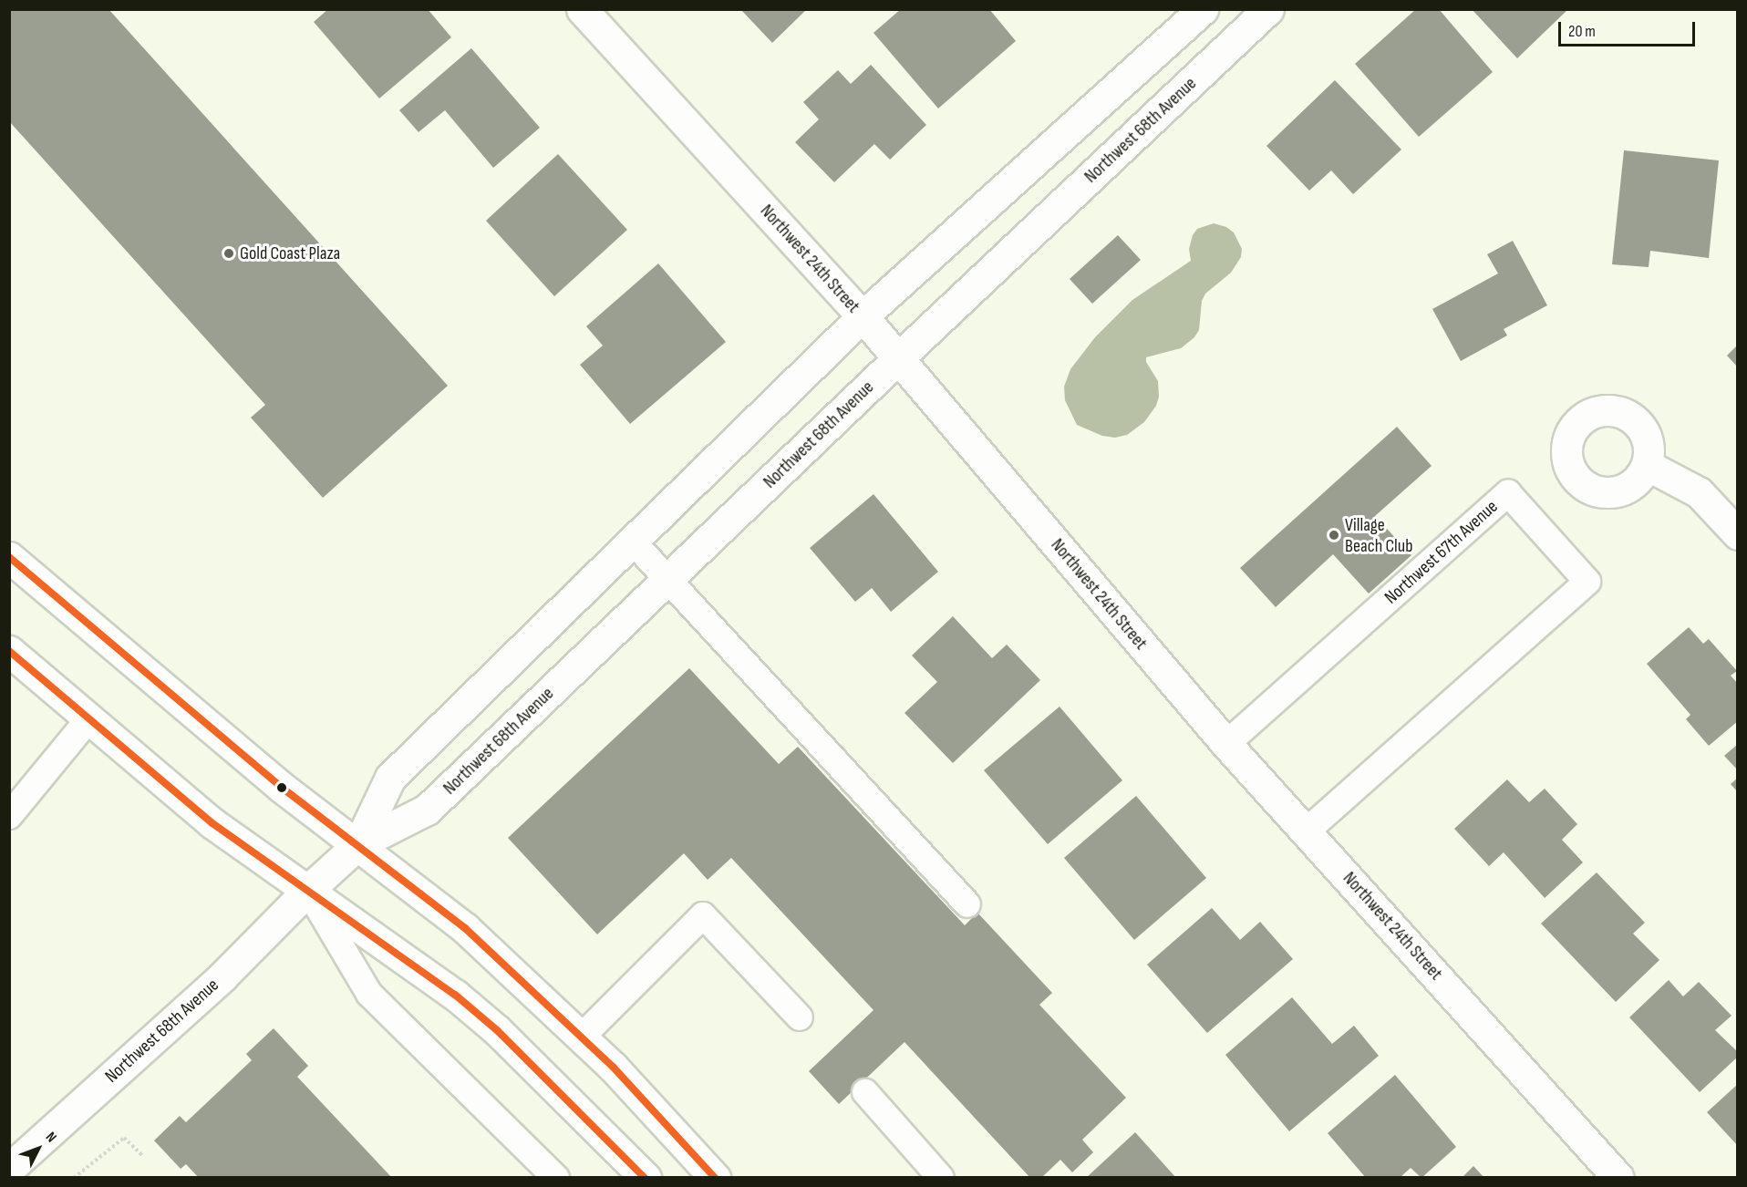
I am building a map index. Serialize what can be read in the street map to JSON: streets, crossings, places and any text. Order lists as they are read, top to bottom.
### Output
{
  "streets": {
    "street": ["Northwest 68th Avenue", "Northwest 24th Street"],
    "lane": ["Northwest 67th Avenue"]
  },
  "crossings": [
    ["Northwest 68th Avenue", "Northwest 24th Street"],
    ["Northwest 24th Street", "Northwest 67th Avenue"]
  ],
  "places": ["Gold Coast Plaza", "Village Beach Club"],
  "scale_bar": "20 m",
  "north": "top right"
}
